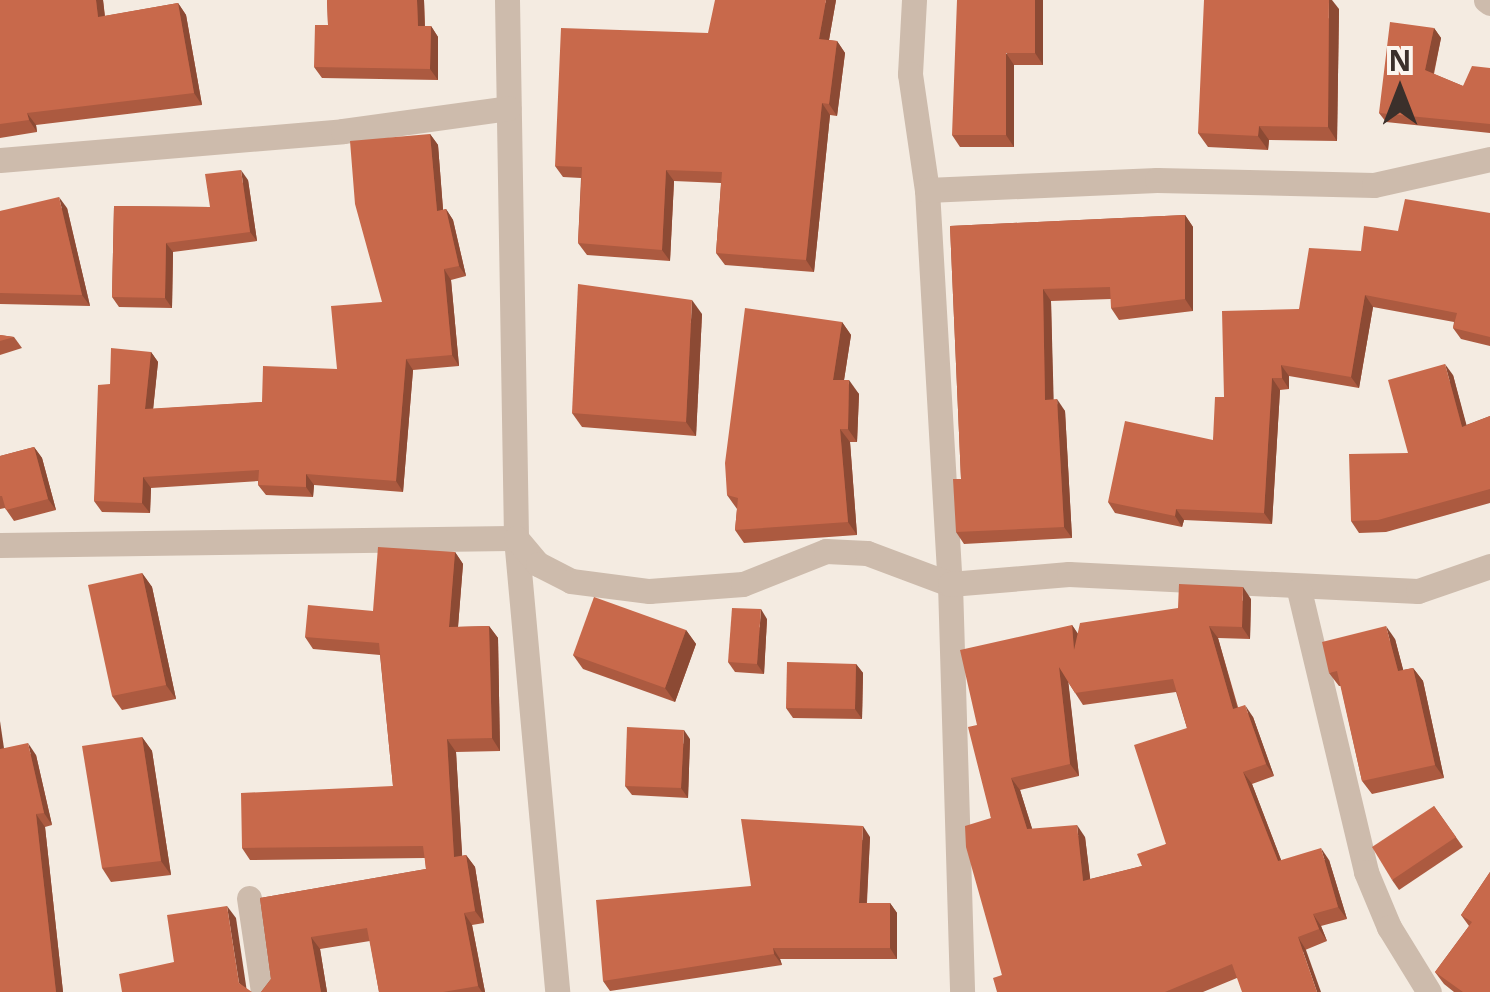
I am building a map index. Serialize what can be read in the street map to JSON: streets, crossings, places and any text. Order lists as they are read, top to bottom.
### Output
{
  "north": "top"
}
